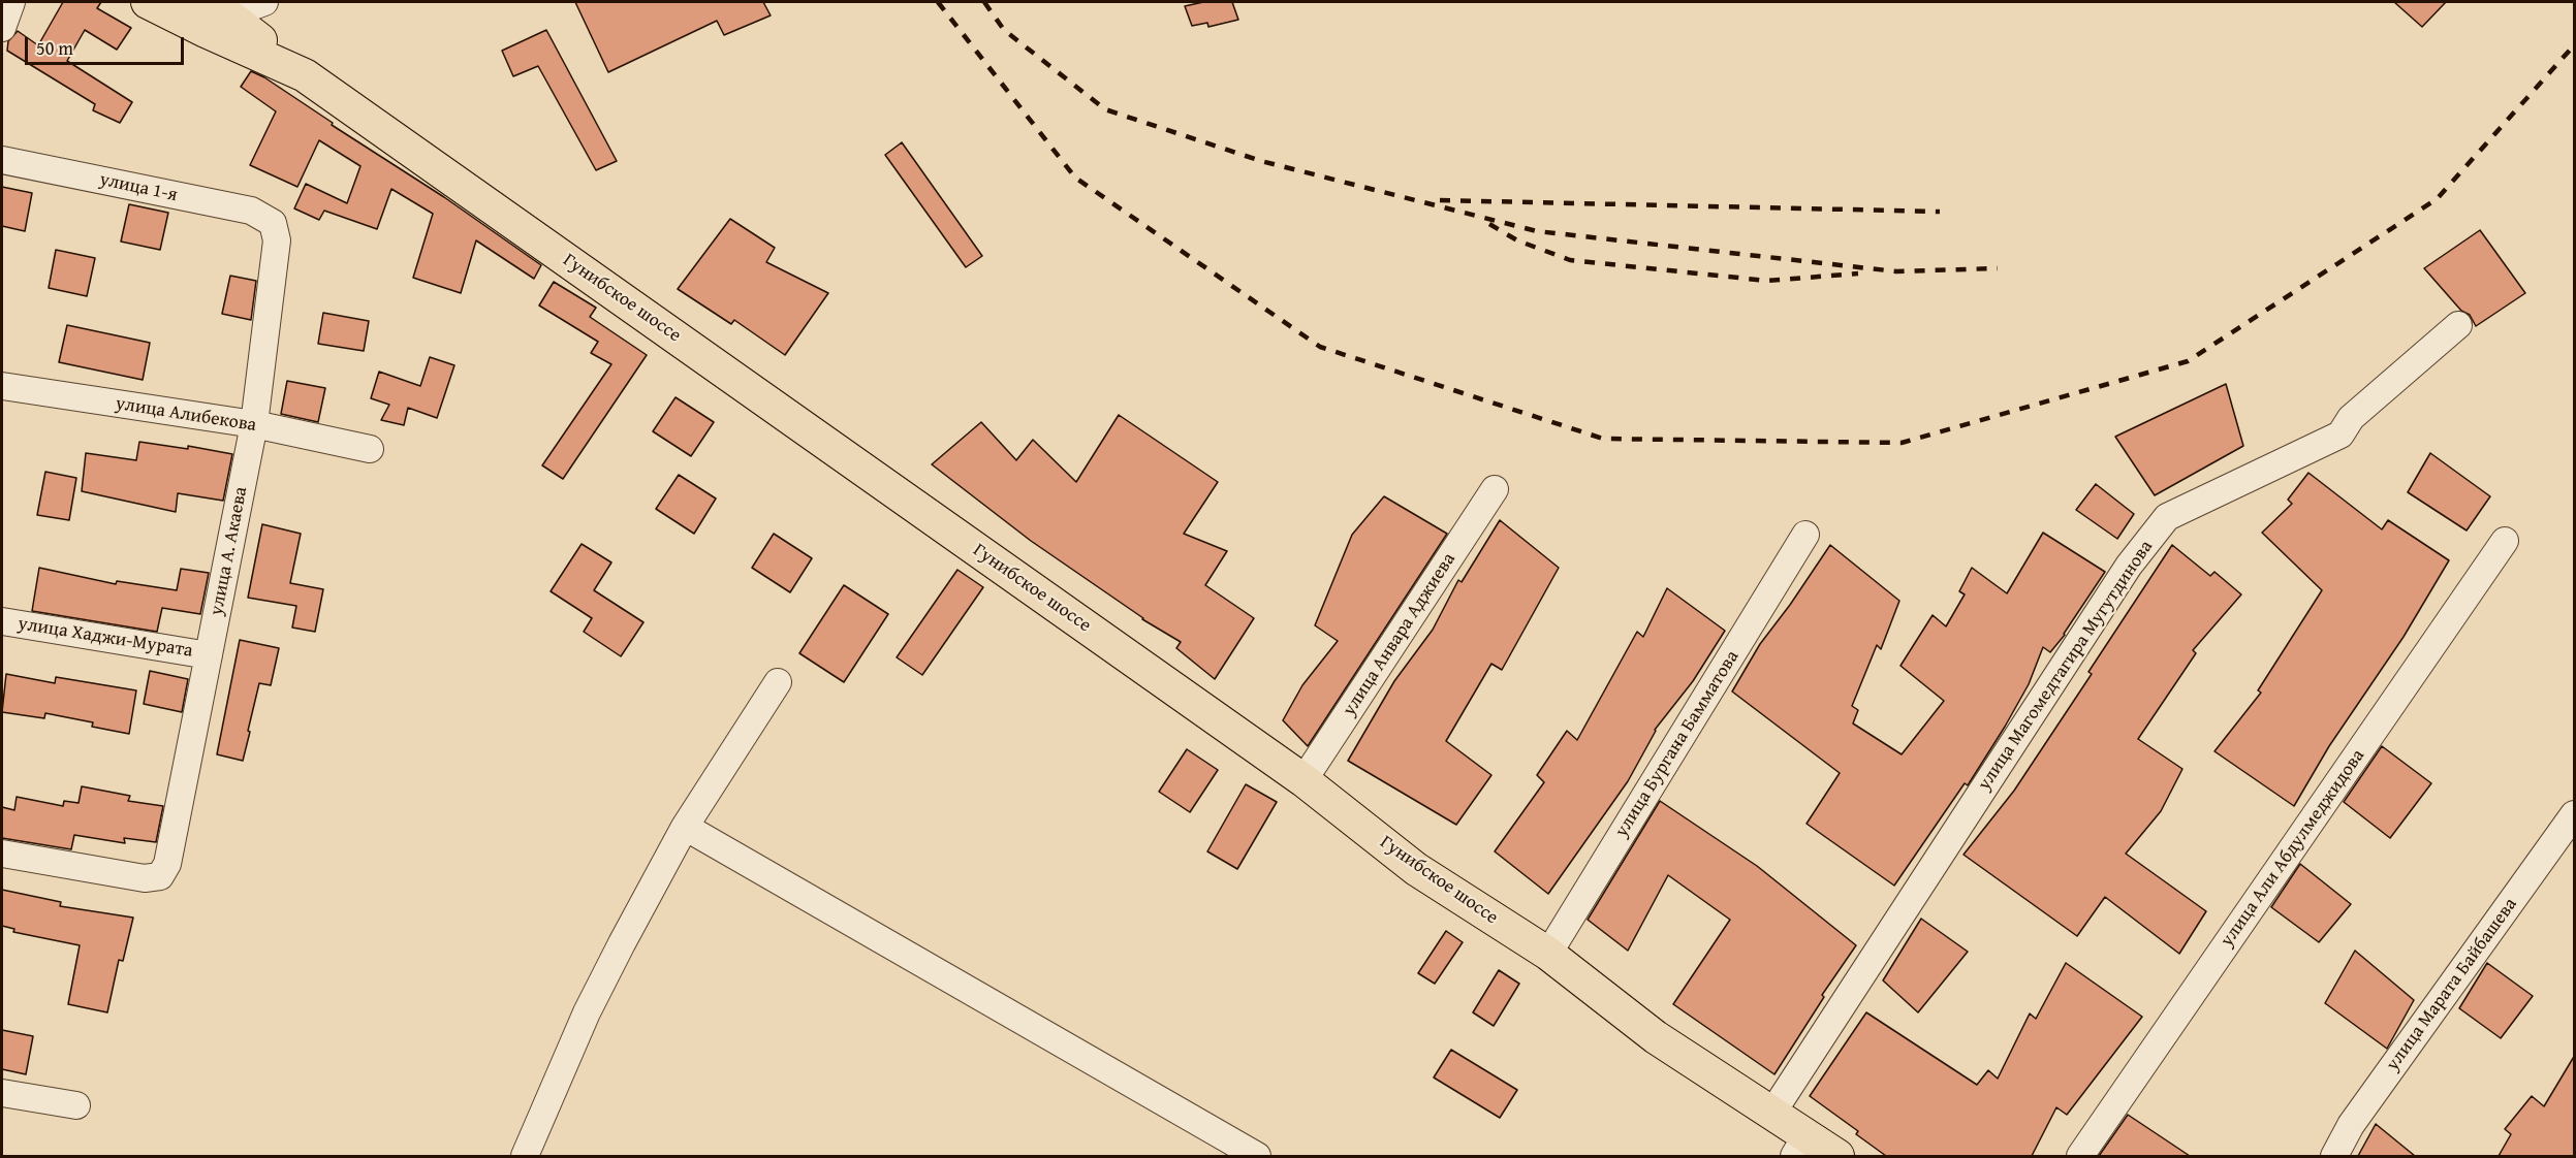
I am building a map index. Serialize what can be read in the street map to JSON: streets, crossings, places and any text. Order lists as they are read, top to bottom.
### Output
{
  "streets": {
    "main road": ["Гунибское шоссе"],
    "street": [
      "улица 1-я",
      "улица Алибекова",
      "улица А. Акаева",
      "улица Анвара Аджиева",
      "улица Хаджи-Мурата",
      "улица Магомедтагира Мугутдинова",
      "улица Бургана Бамматова",
      "улица Али Абдулмеджидова",
      "улица Марата Байбашева"
    ]
  },
  "crossings": [
    ["улица 1-я", "улица А. Акаева"],
    ["Гунибское шоссе", "улица Анвара Аджиева"],
    ["Гунибское шоссе", "улица Магомедтагира Мугутдинова"],
    ["Гунибское шоссе", "улица Бургана Бамматова"],
    ["улица Алибекова", "улица А. Акаева"],
    ["улица А. Акаева", "улица Хаджи-Мурата"]
  ],
  "scale_bar": "50 m"
}
